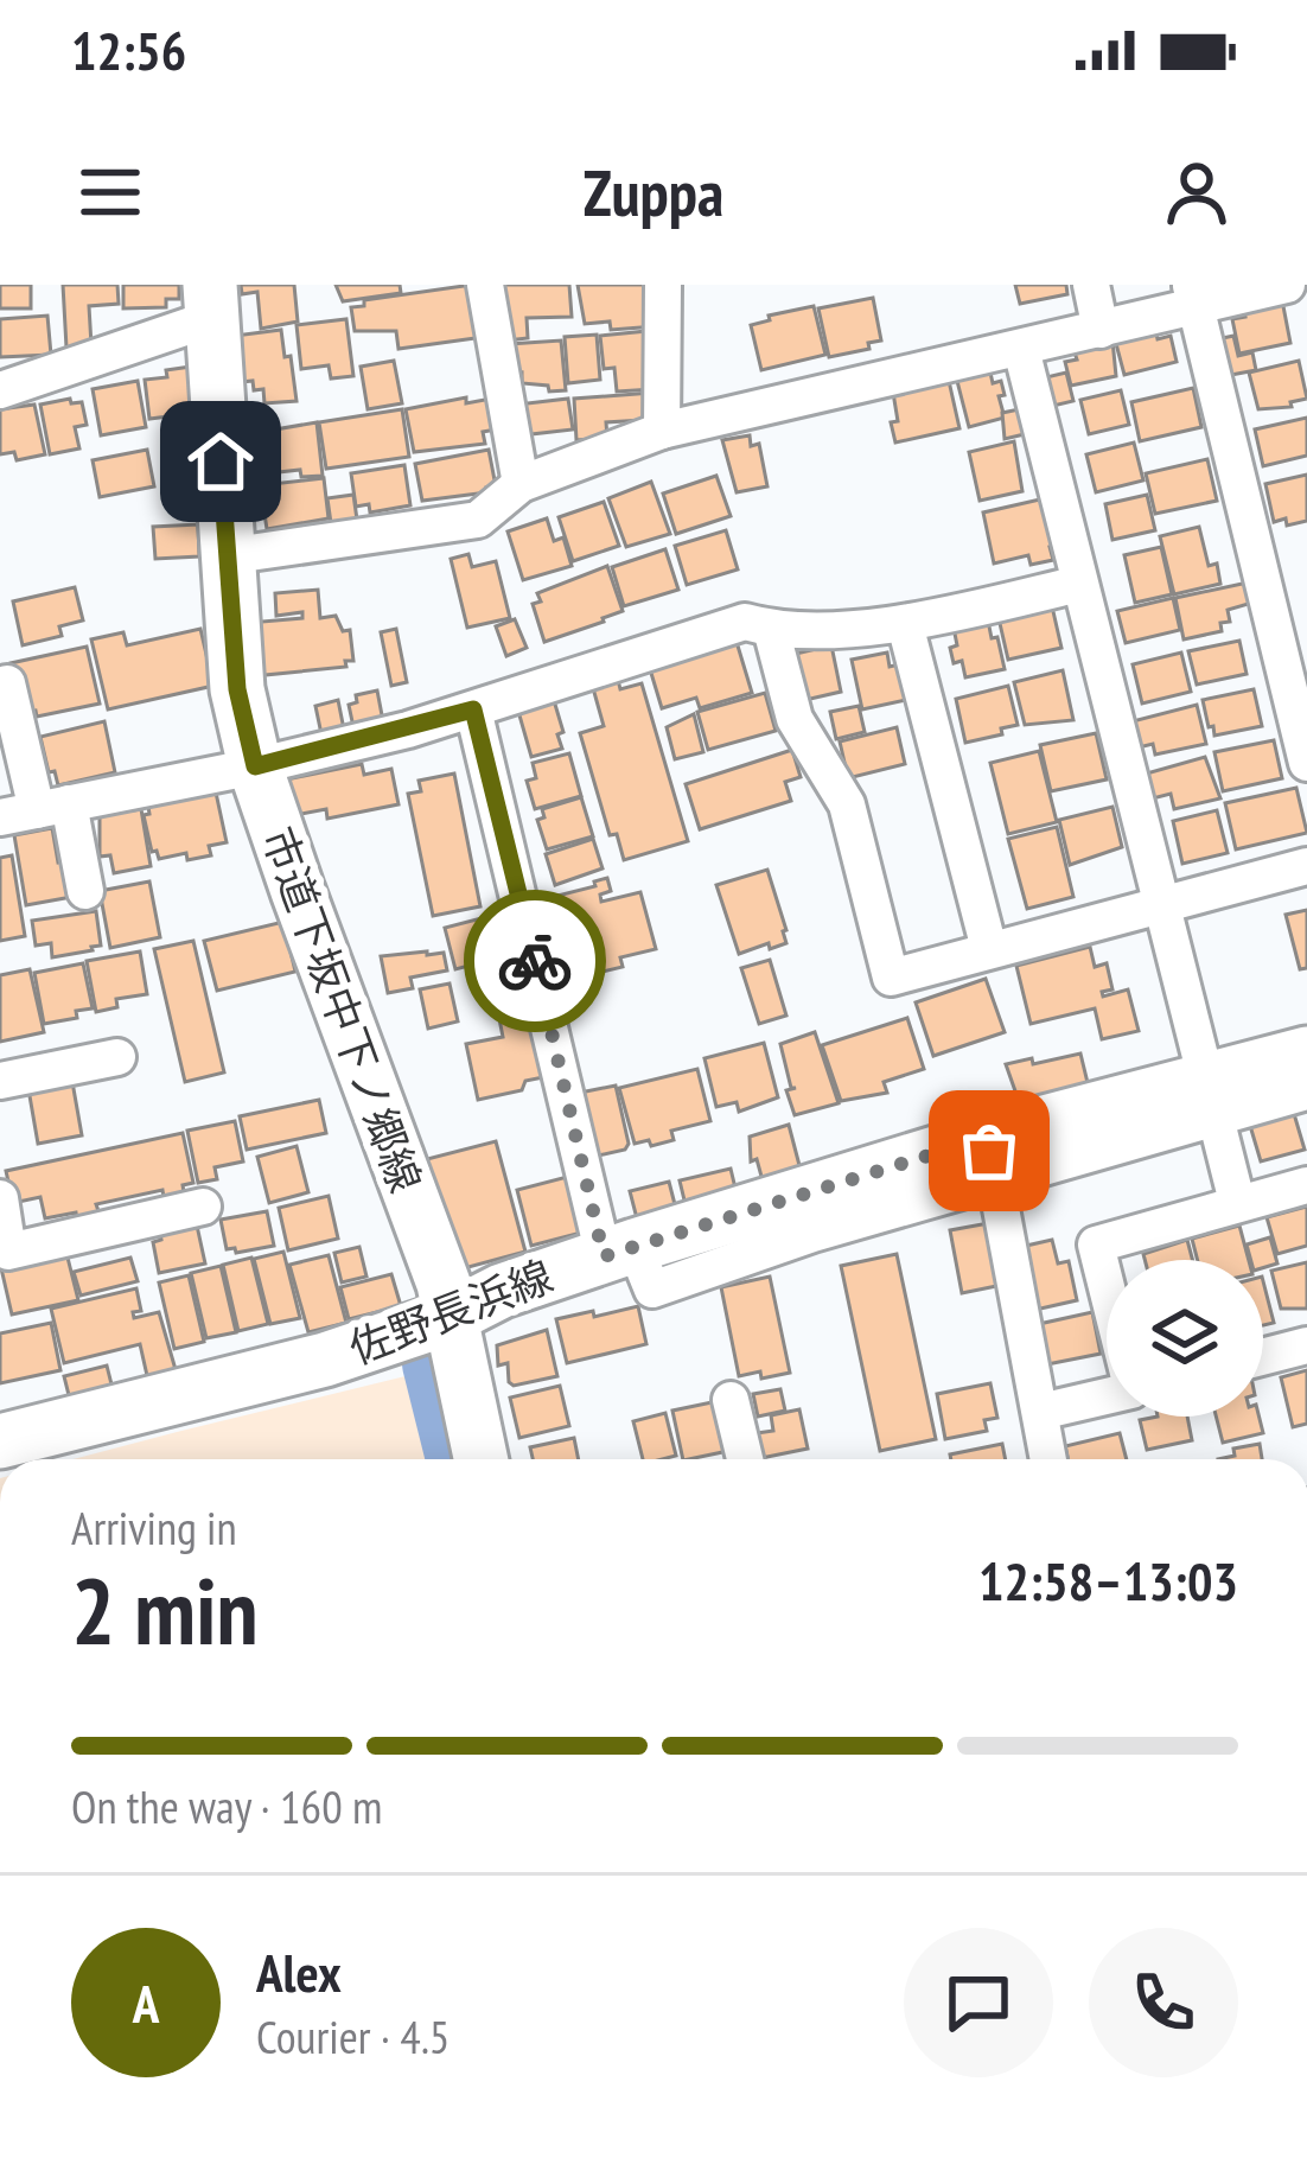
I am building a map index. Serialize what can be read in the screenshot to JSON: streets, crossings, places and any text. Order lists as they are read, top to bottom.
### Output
{
  "streets": {
    "main road": ["市道下坂中下ノ郷線", "佐野長浜線"]
  },
  "crossings": [
    ["市道下坂中下ノ郷線", "佐野長浜線"]
  ],
  "page": {
    "status": "12:56",
    "header": "Zuppa",
    "heading": ["2 min", "Arriving in", "12:58–13:03"],
    "panel": ["Alex", "Courier · 4.5"],
    "bar": "On the way · 160 m",
    "round": "A"
  }
}
